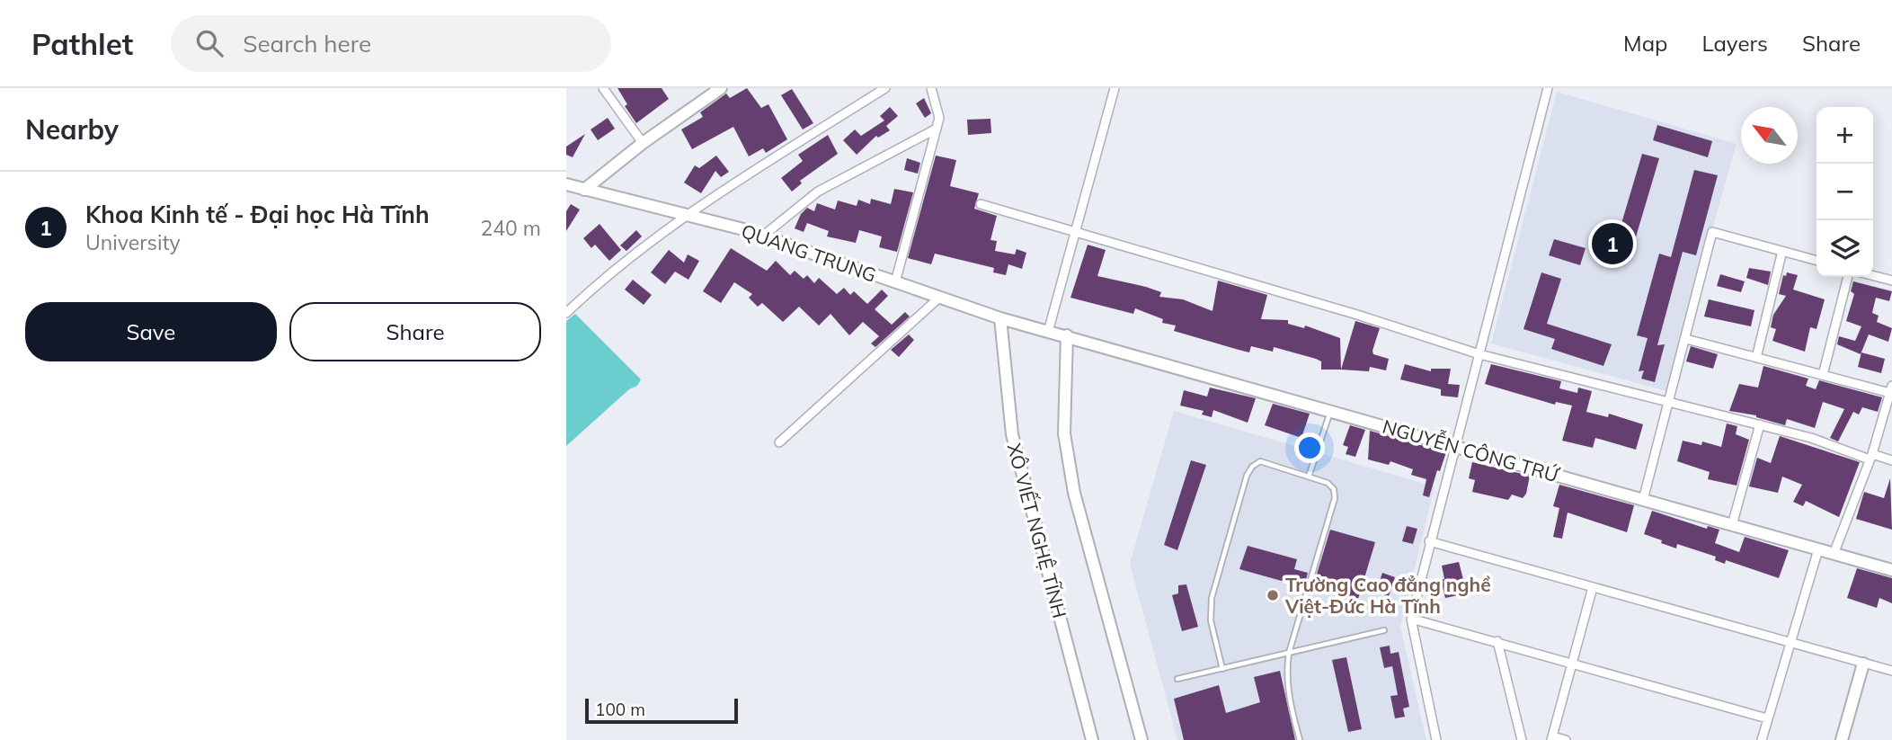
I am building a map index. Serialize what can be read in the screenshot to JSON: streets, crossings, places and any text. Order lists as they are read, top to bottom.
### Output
{
  "streets": {
    "main road": ["QUANG TRUNG", "NGUYỄN CÔNG TRỨ", "XÔ VIẾT NGHỆ TĨNH"]
  },
  "crossings": [
    ["QUANG TRUNG", "NGUYỄN CÔNG TRỨ"],
    ["QUANG TRUNG", "XÔ VIẾT NGHỆ TĨNH"]
  ],
  "places": ["Trường Cao đẳng nghề Việt-Đức Hà Tĩnh"],
  "scale_bar": "100 m",
  "north": "top left",
  "page": {
    "header": "Pathlet",
    "search": "Search here",
    "nav": ["Map", "Layers", "Share"],
    "heading": "Nearby",
    "map_buttons": ["+", "−"],
    "list": [
      {
        "mark": "1",
        "name": "Khoa Kinh tế - Đại học Hà Tĩnh",
        "note": "University",
        "value": "240 m"
      }
    ],
    "pins": "1",
    "buttons": ["Save", "Share"],
    "scale": "100 m"
  }
}
